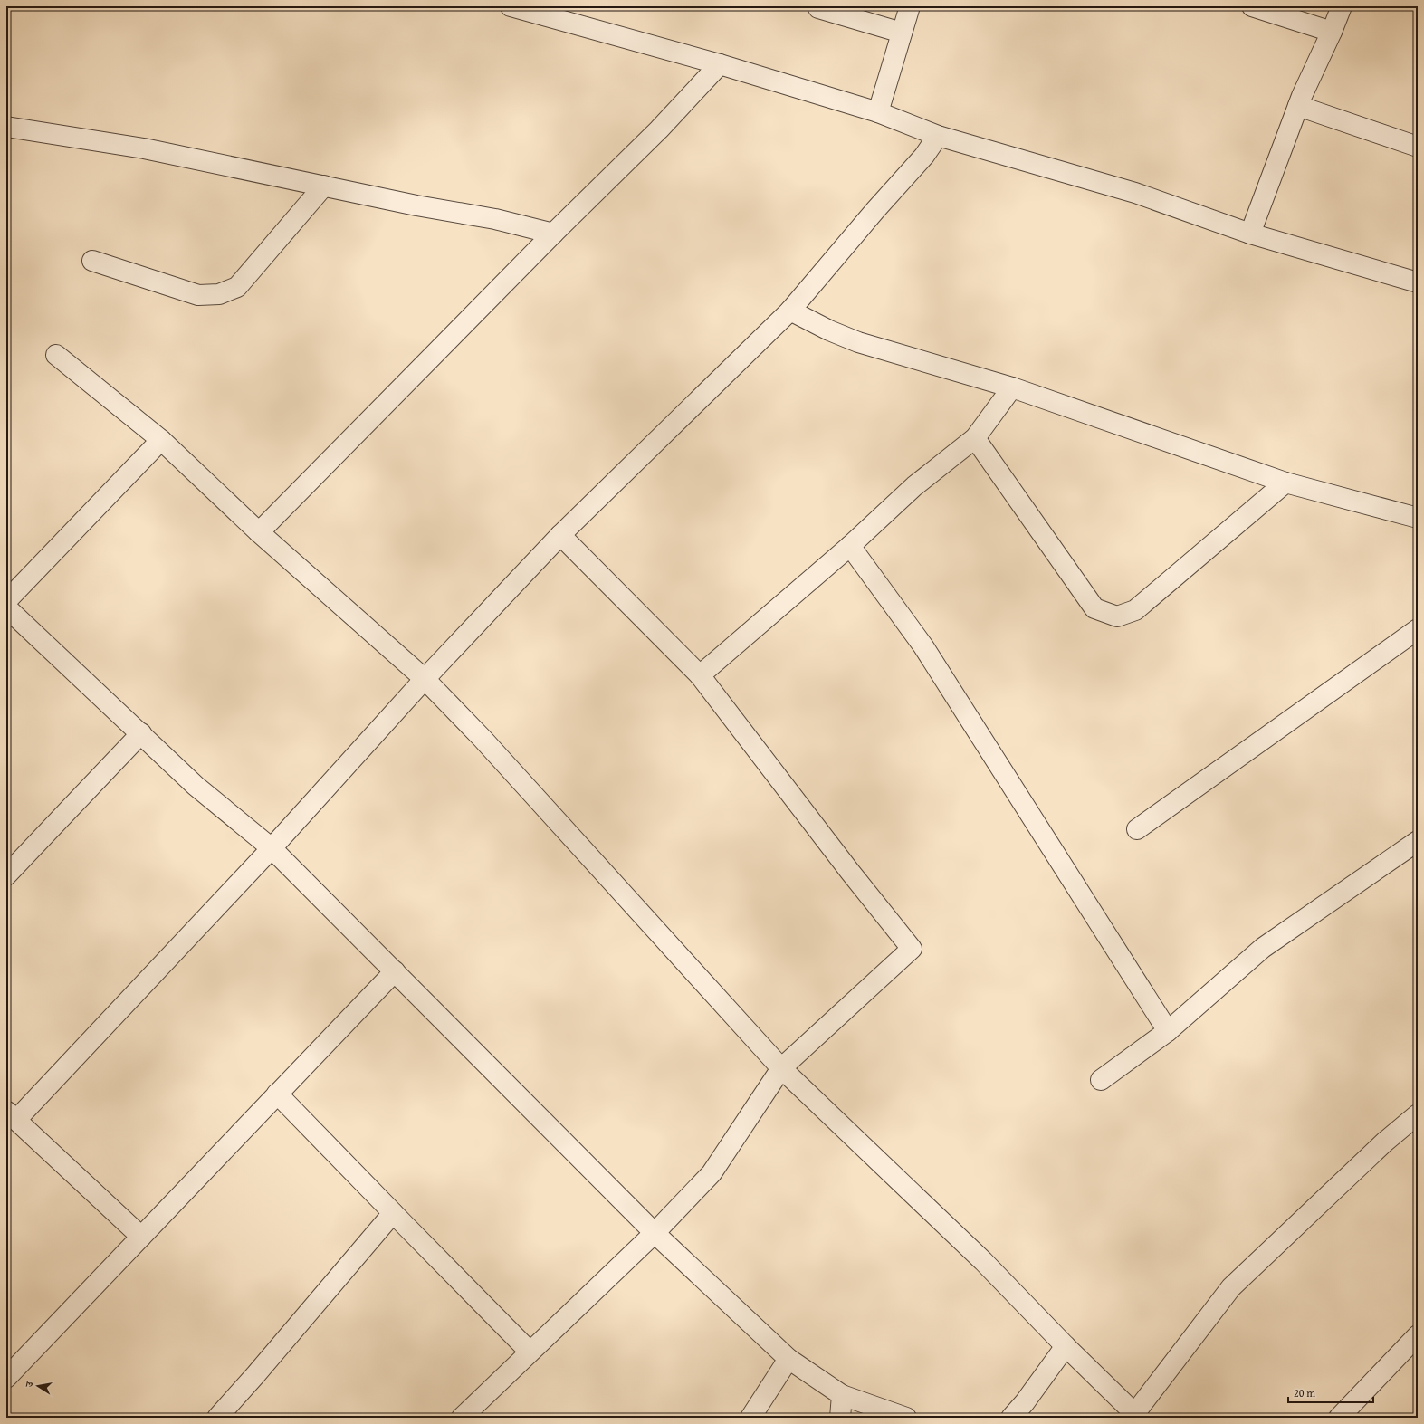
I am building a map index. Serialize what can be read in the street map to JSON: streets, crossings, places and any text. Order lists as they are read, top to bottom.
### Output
{
  "scale_bar": "20 m",
  "north": "left"
}
